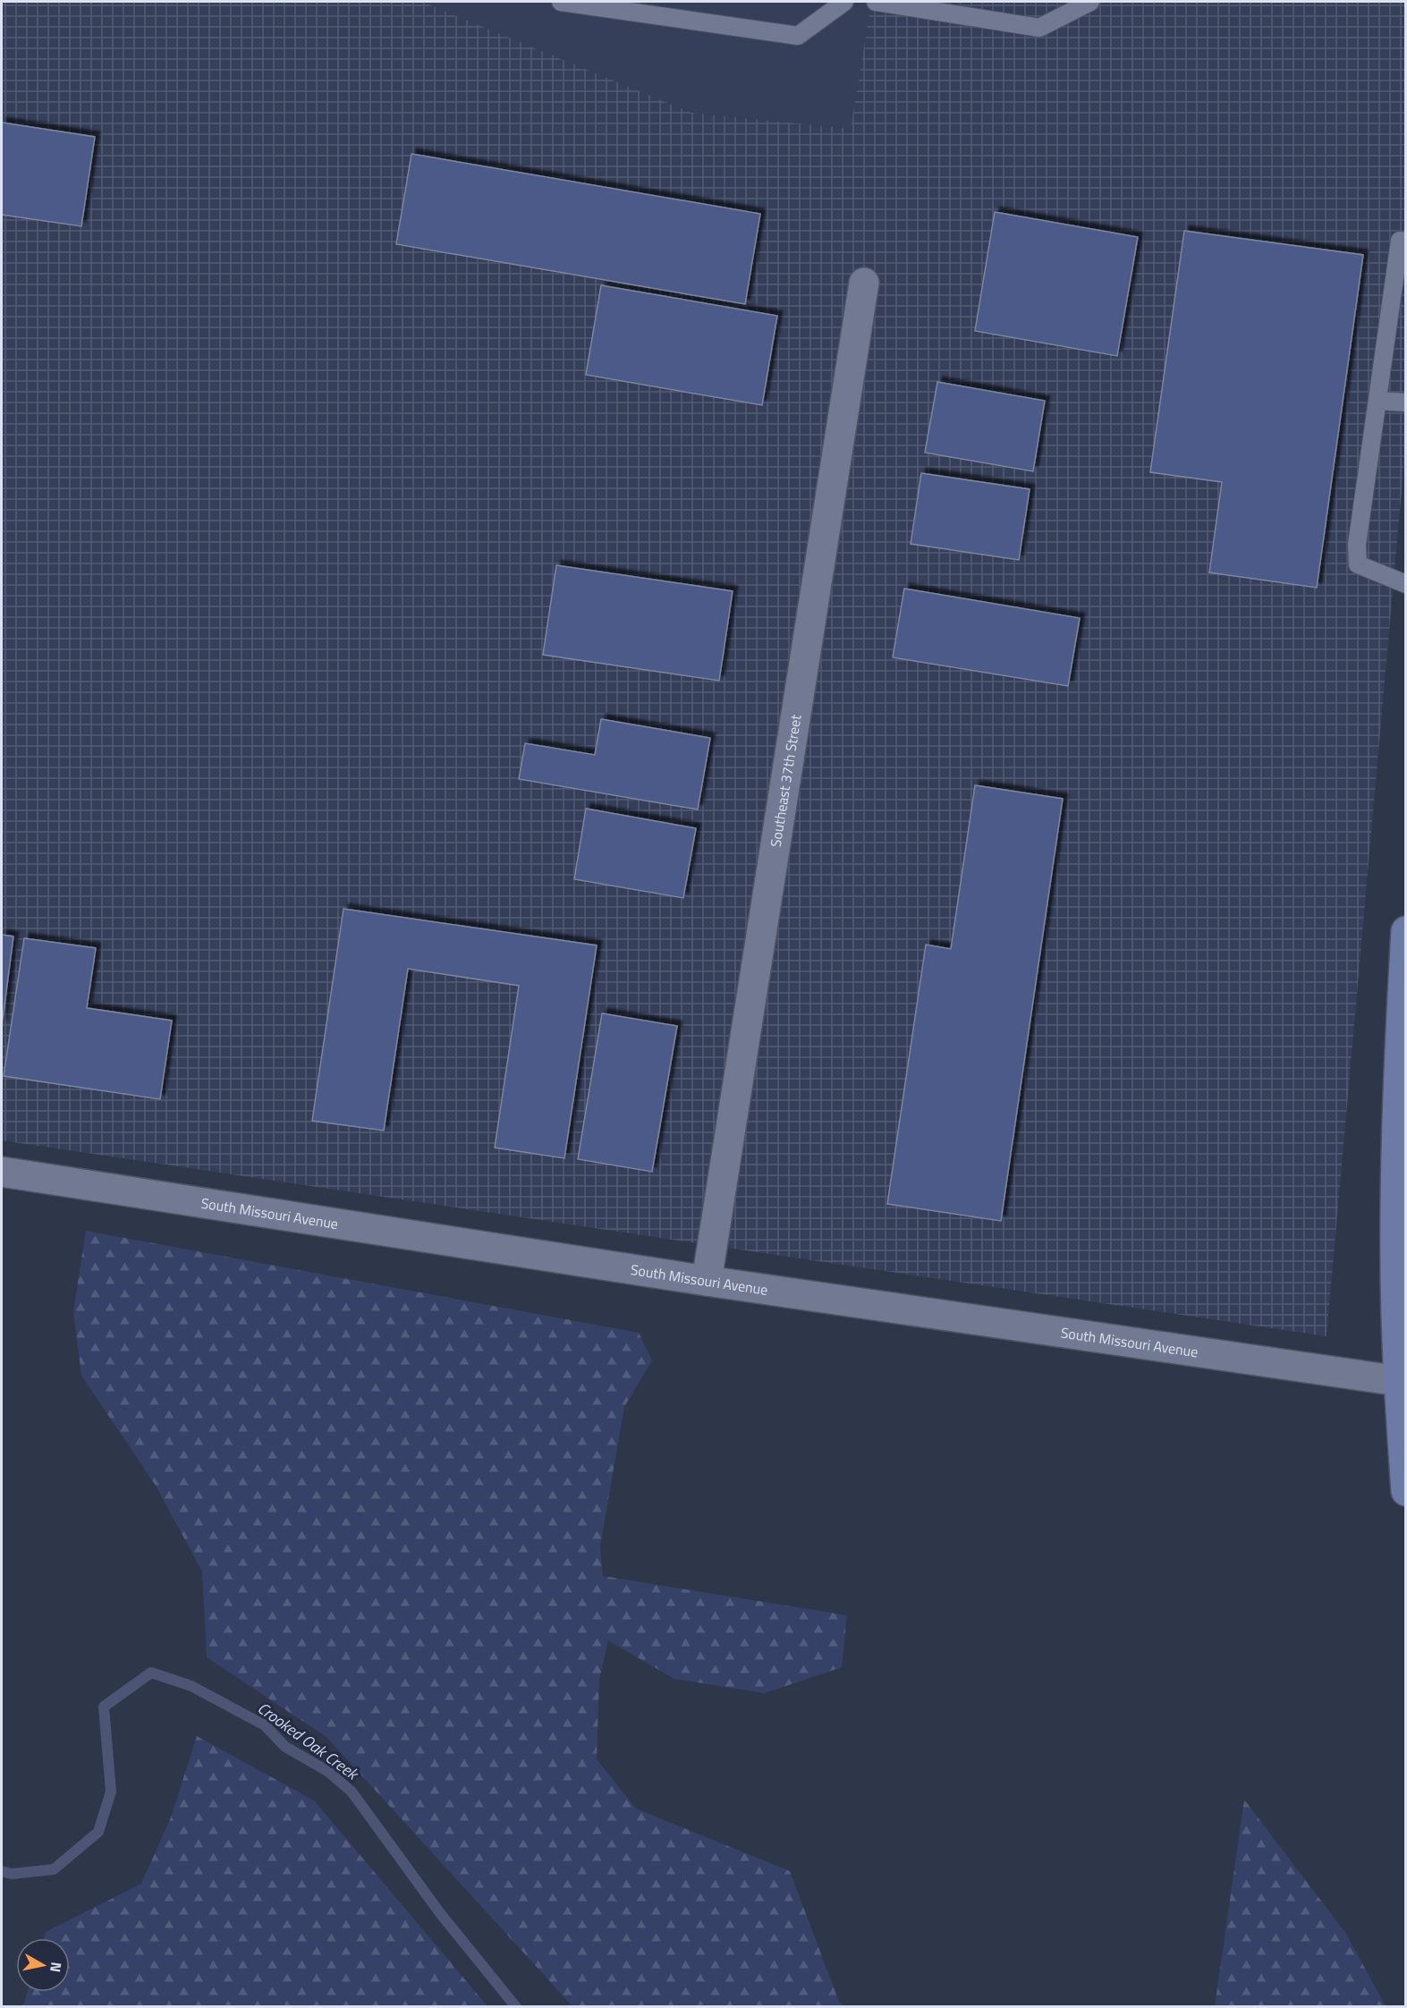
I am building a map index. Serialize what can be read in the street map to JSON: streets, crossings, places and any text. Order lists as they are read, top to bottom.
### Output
{
  "streets": {
    "street": ["Southeast 37th Street", "South Missouri Avenue"]
  },
  "crossings": [
    ["Southeast 37th Street", "South Missouri Avenue"]
  ],
  "water": ["Crooked Oak Creek"],
  "north": "right"
}
